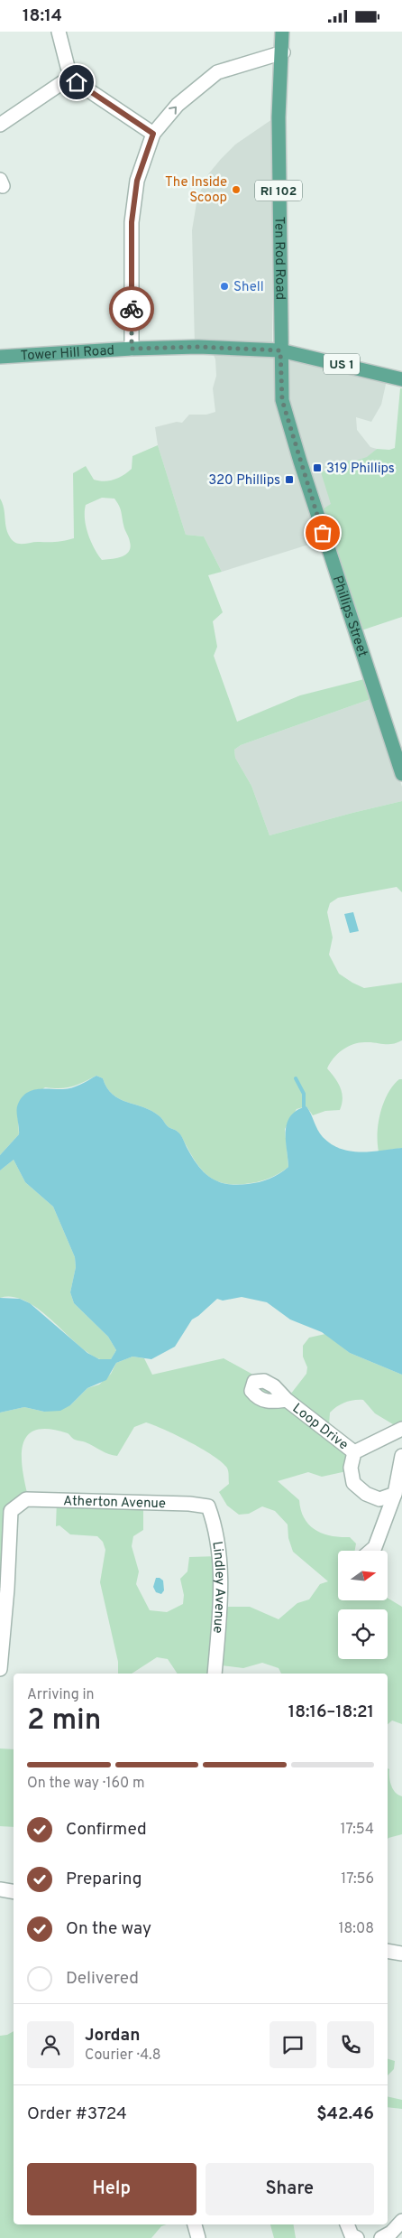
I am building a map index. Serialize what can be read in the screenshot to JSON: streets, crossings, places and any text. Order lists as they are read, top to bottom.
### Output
{
  "streets": {
    "main road": [
      "RI 102",
      "Ten Rod Road",
      "Tower Hill Road",
      "US 1",
      "Phillips Street"
    ],
    "street": ["Loop Drive", "Atherton Avenue", "Lindley Avenue"]
  },
  "crossings": [
    ["Ten Rod Road", "Tower Hill Road"],
    ["Ten Rod Road", "Phillips Street"],
    ["Tower Hill Road", "Phillips Street"],
    ["Atherton Avenue", "Lindley Avenue"]
  ],
  "places": {
    "other": ["The Inside Scoop", "Shell"],
    "transit": ["319 Phillips", "320 Phillips"]
  },
  "north": "right",
  "page": {
    "status": "18:14",
    "heading": ["2 min", "Arriving in", "18:16–18:21"],
    "panel": [
      "Jordan",
      "Courier · 4.8",
      "Order #3724",
      "$42.46"
    ],
    "bar": "On the way · 160 m",
    "list": [
      ["Confirmed", "17:54"],
      ["Preparing", "17:56"],
      ["On the way", "18:08"],
      "Delivered"
    ],
    "buttons": ["Help", "Share"]
  }
}
